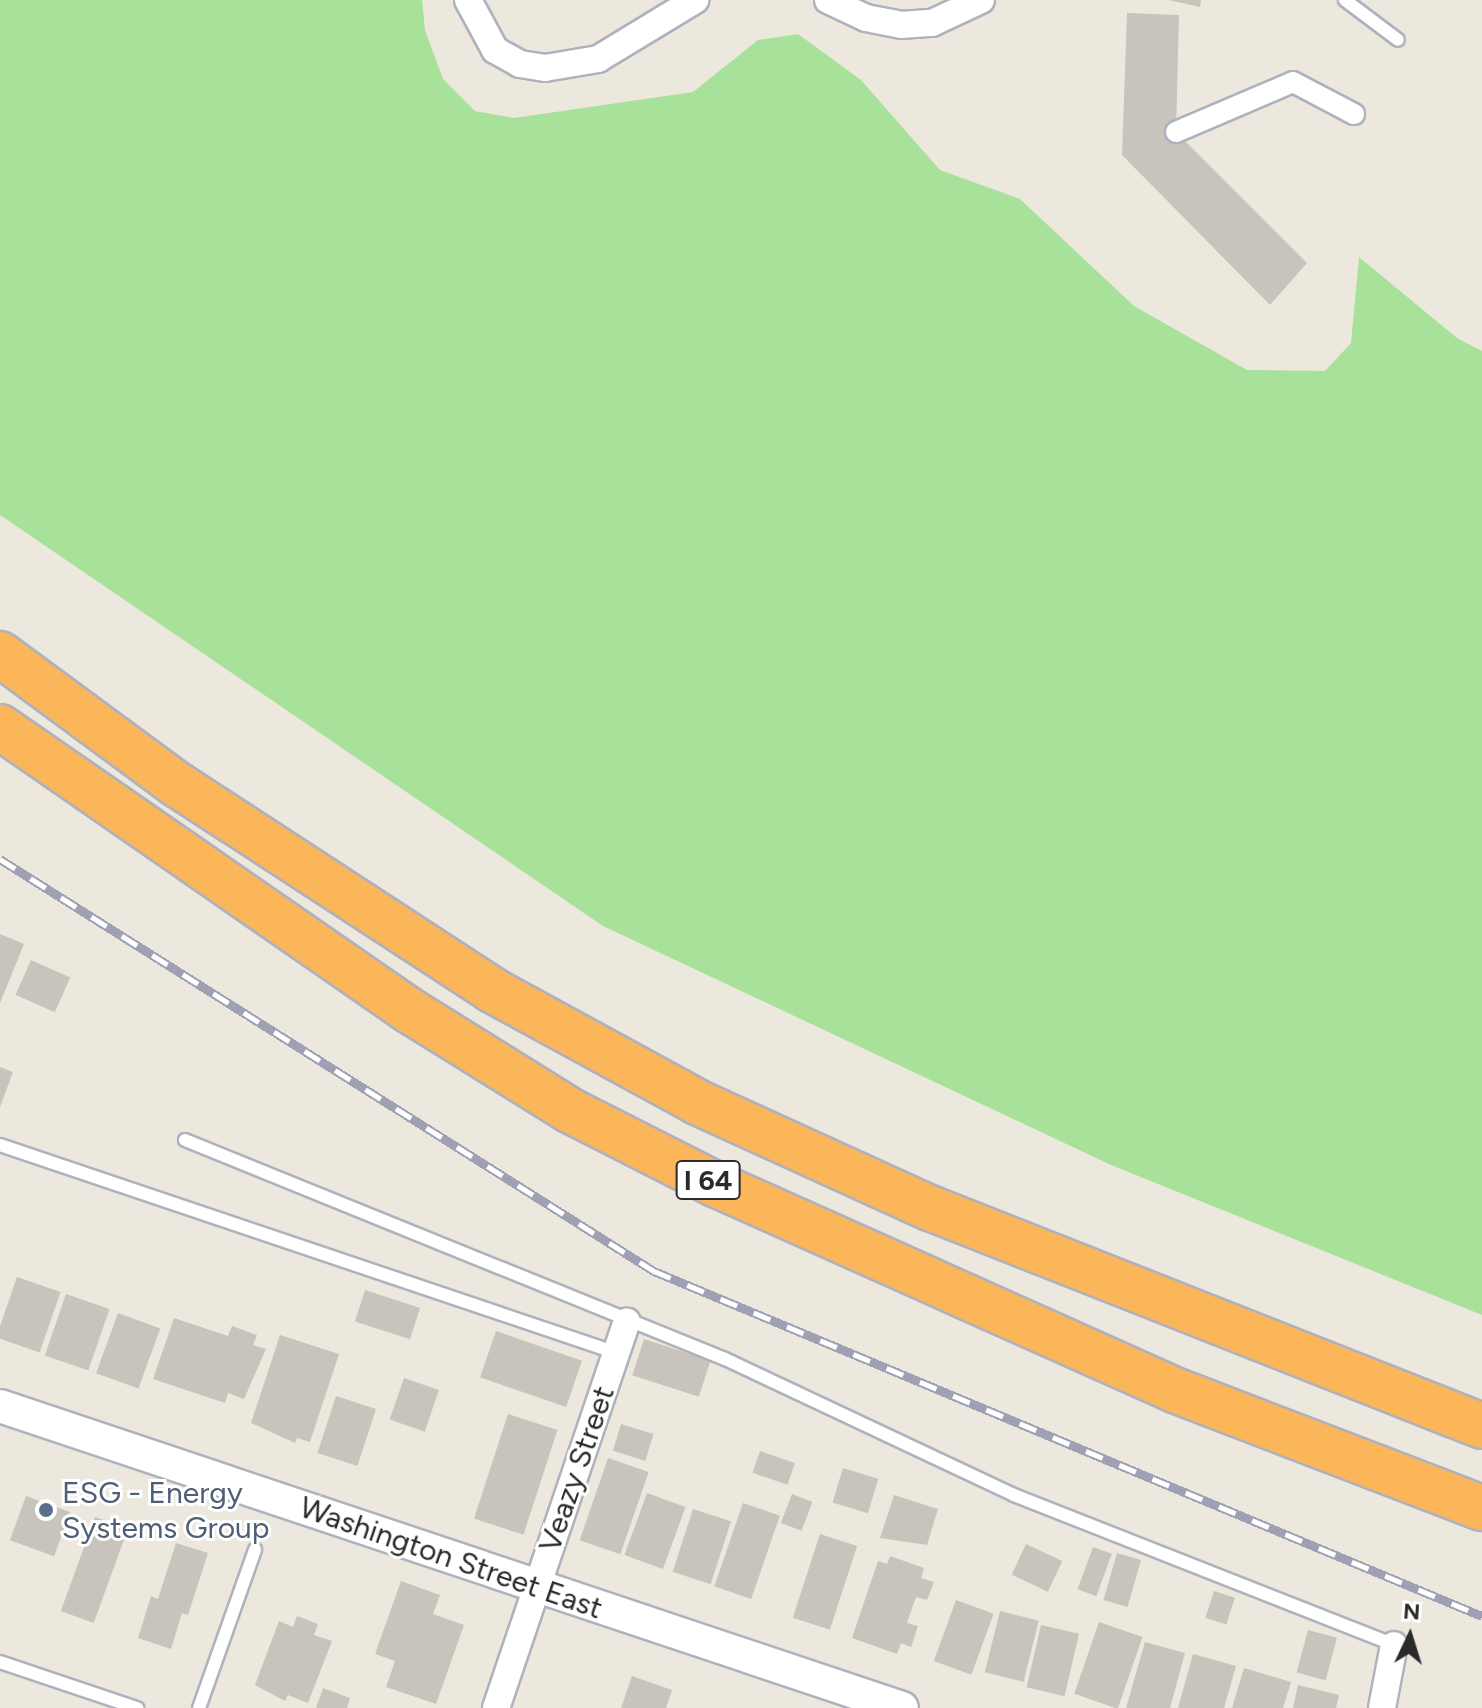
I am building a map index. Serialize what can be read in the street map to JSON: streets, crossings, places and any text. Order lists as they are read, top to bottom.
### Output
{
  "streets": {
    "highway": ["I 64"],
    "street": ["Veazy Street", "Washington Street East"]
  },
  "crossings": [
    ["Veazy Street", "Washington Street East"]
  ],
  "places": ["ESG - Energy Systems Group"],
  "north": "top"
}
